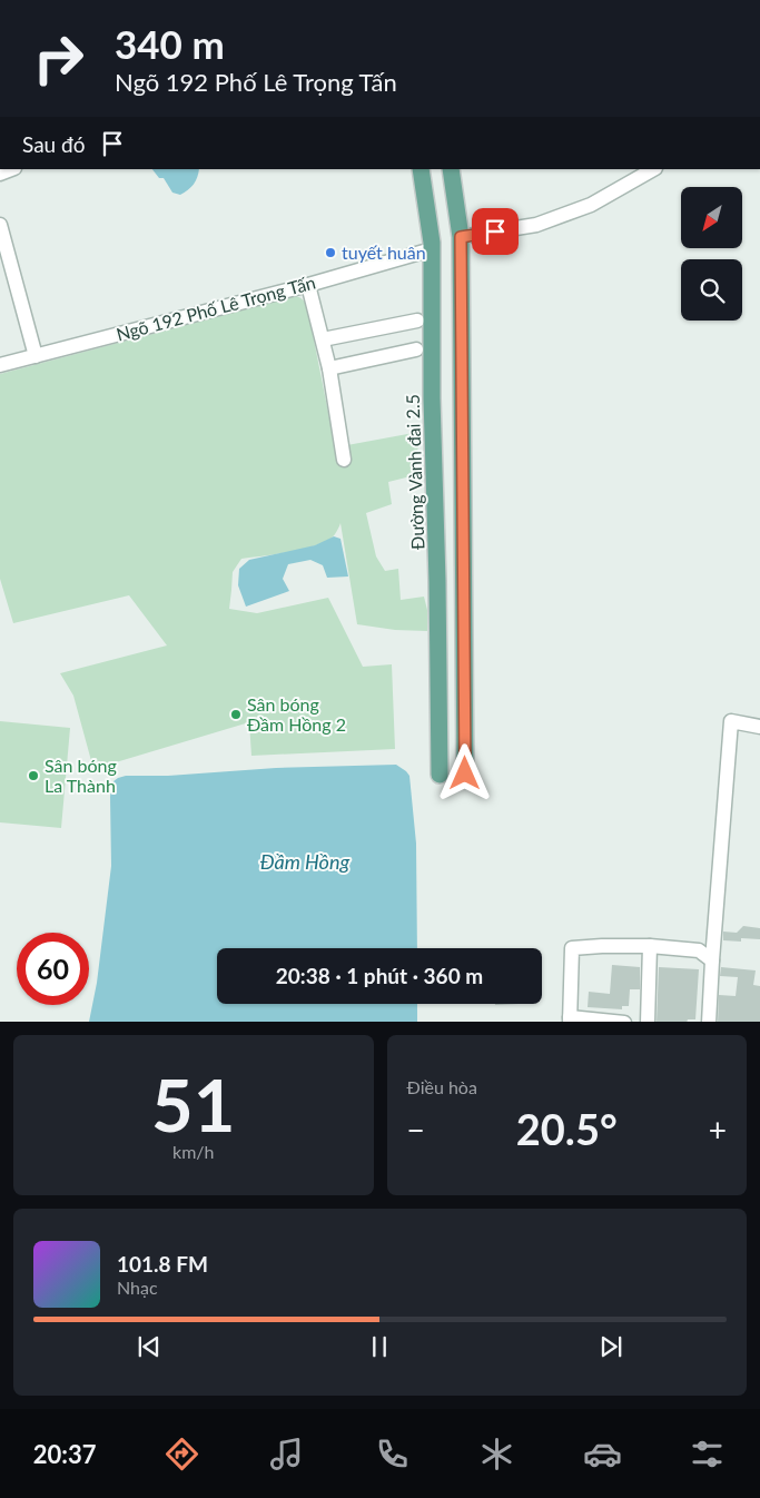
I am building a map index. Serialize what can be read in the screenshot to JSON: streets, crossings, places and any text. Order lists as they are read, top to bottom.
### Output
{
  "streets": {
    "main road": ["Đường Vành đai 2.5"],
    "street": ["Ngõ 192 Phố Lê Trọng Tấn"]
  },
  "crossings": [
    ["Ngõ 192 Phố Lê Trọng Tấn", "Đường Vành đai 2.5"]
  ],
  "water": ["Đầm Hồng"],
  "places": ["tuyết huân", "Sân bóng Đầm Hồng 2", "Sân bóng La Thành"],
  "north": "bottom left",
  "page": {
    "turn": ["340 m", "Ngõ 192 Phố Lê Trọng Tấn"],
    "then": "Sau đó",
    "limit": "60",
    "trip": "20:38 · 1 phút · 360 m",
    "tile": [
      ["51", "km/h"],
      "Điều hòa"
    ],
    "heat": ["−", "20.5°", "+"],
    "song": ["101.8 FM", "Nhạc"],
    "tabs": "20:37"
  }
}
